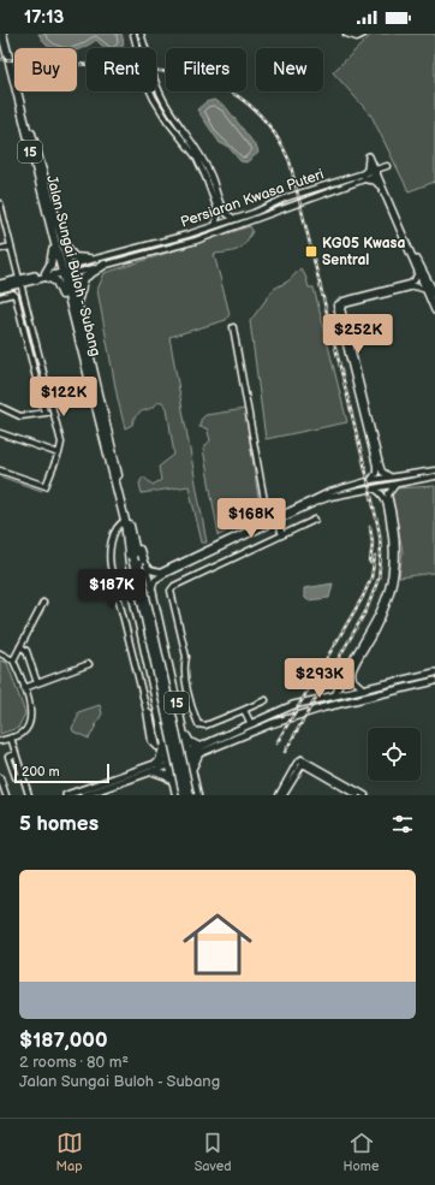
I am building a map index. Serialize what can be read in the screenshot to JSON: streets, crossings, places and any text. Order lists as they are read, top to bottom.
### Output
{
  "streets": {
    "highway": ["15", "Jalan Sungai Buloh - Subang"],
    "street": ["Persiaran Kwasa Puteri"]
  },
  "crossings": [
    ["Persiaran Kwasa Puteri", "Jalan Sungai Buloh - Subang"]
  ],
  "places": {
    "transit": ["KG05 Kwasa Sentral"]
  },
  "scale_bar": "200 m",
  "page": {
    "status": "17:13",
    "chip": [
      "Buy",
      "Rent",
      "Filters",
      "New"
    ],
    "price": [
      "$252K",
      "$122K",
      "$168K",
      "$187K",
      "$293K"
    ],
    "scale": "200 m",
    "heading": "5 homes",
    "list": [
      {
        "name": "$187,000",
        "note": "2 rooms · 80 m² · Jalan Sungai Buloh - Subang"
      }
    ],
    "tabs": ["Map", "Saved", "Home"]
  }
}
